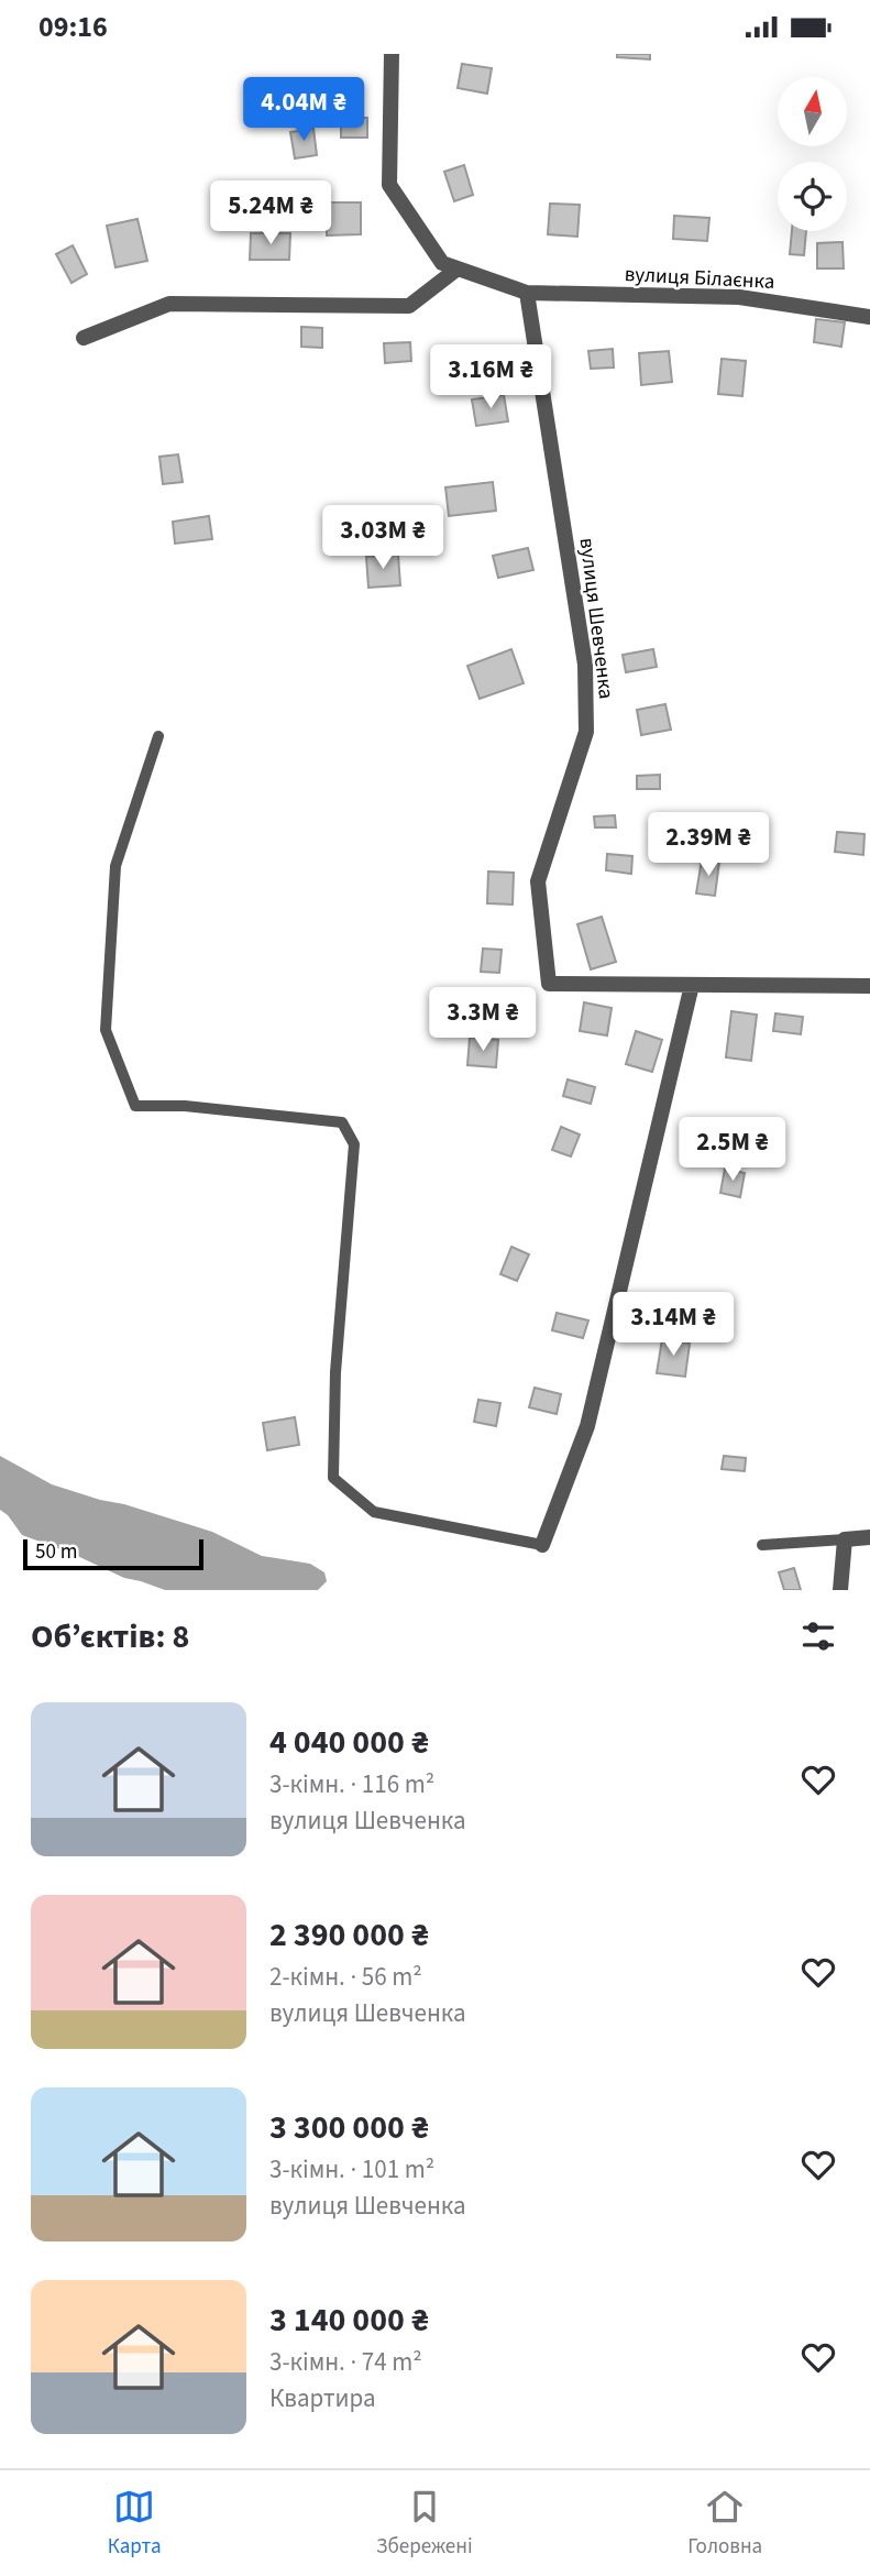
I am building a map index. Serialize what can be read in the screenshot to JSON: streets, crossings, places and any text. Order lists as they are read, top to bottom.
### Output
{
  "streets": {
    "street": ["вулиця Білаєнка", "вулиця Шевченка"]
  },
  "crossings": [
    ["вулиця Білаєнка", "вулиця Шевченка"]
  ],
  "scale_bar": "50 m",
  "north": "top",
  "page": {
    "status": "09:16",
    "price": [
      "4.04M ₴",
      "5.24M ₴",
      "3.16M ₴",
      "3.03M ₴",
      "2.39M ₴",
      "3.3M ₴",
      "2.5M ₴",
      "3.14M ₴"
    ],
    "scale": "50 m",
    "heading": "Об’єктів: 8",
    "list": [
      {
        "name": "4 040 000 ₴",
        "note": "3-кімн. · 116 m² · вулиця Шевченка"
      },
      {
        "name": "2 390 000 ₴",
        "note": "2-кімн. · 56 m² · вулиця Шевченка"
      },
      {
        "name": "3 300 000 ₴",
        "note": "3-кімн. · 101 m² · вулиця Шевченка"
      },
      {
        "name": "3 140 000 ₴",
        "note": "3-кімн. · 74 m² · Квартира"
      }
    ],
    "tabs": ["Карта", "Збережені", "Головна"]
  }
}
